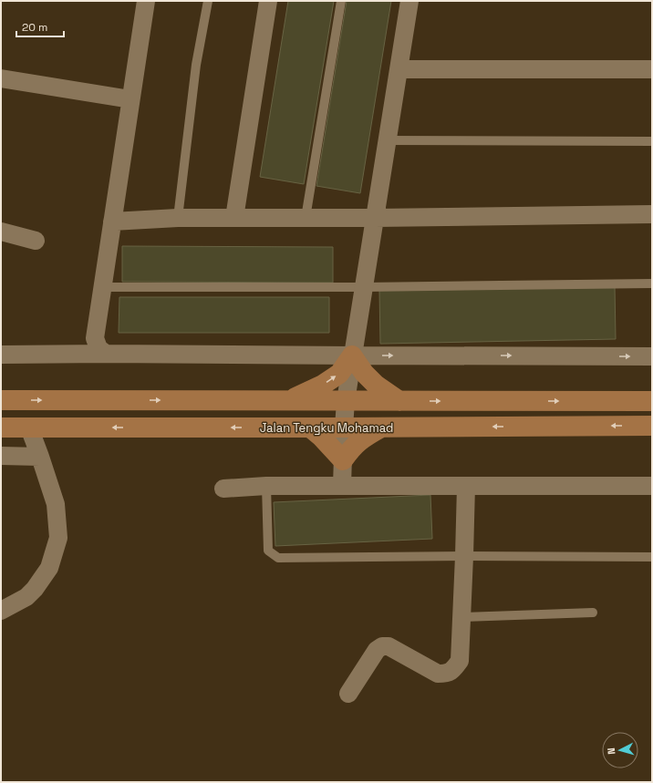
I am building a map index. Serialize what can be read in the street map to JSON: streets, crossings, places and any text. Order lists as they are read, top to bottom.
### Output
{
  "streets": {
    "main road": ["Jalan Tengku Mohamad"]
  },
  "scale_bar": "20 m",
  "north": "left"
}
